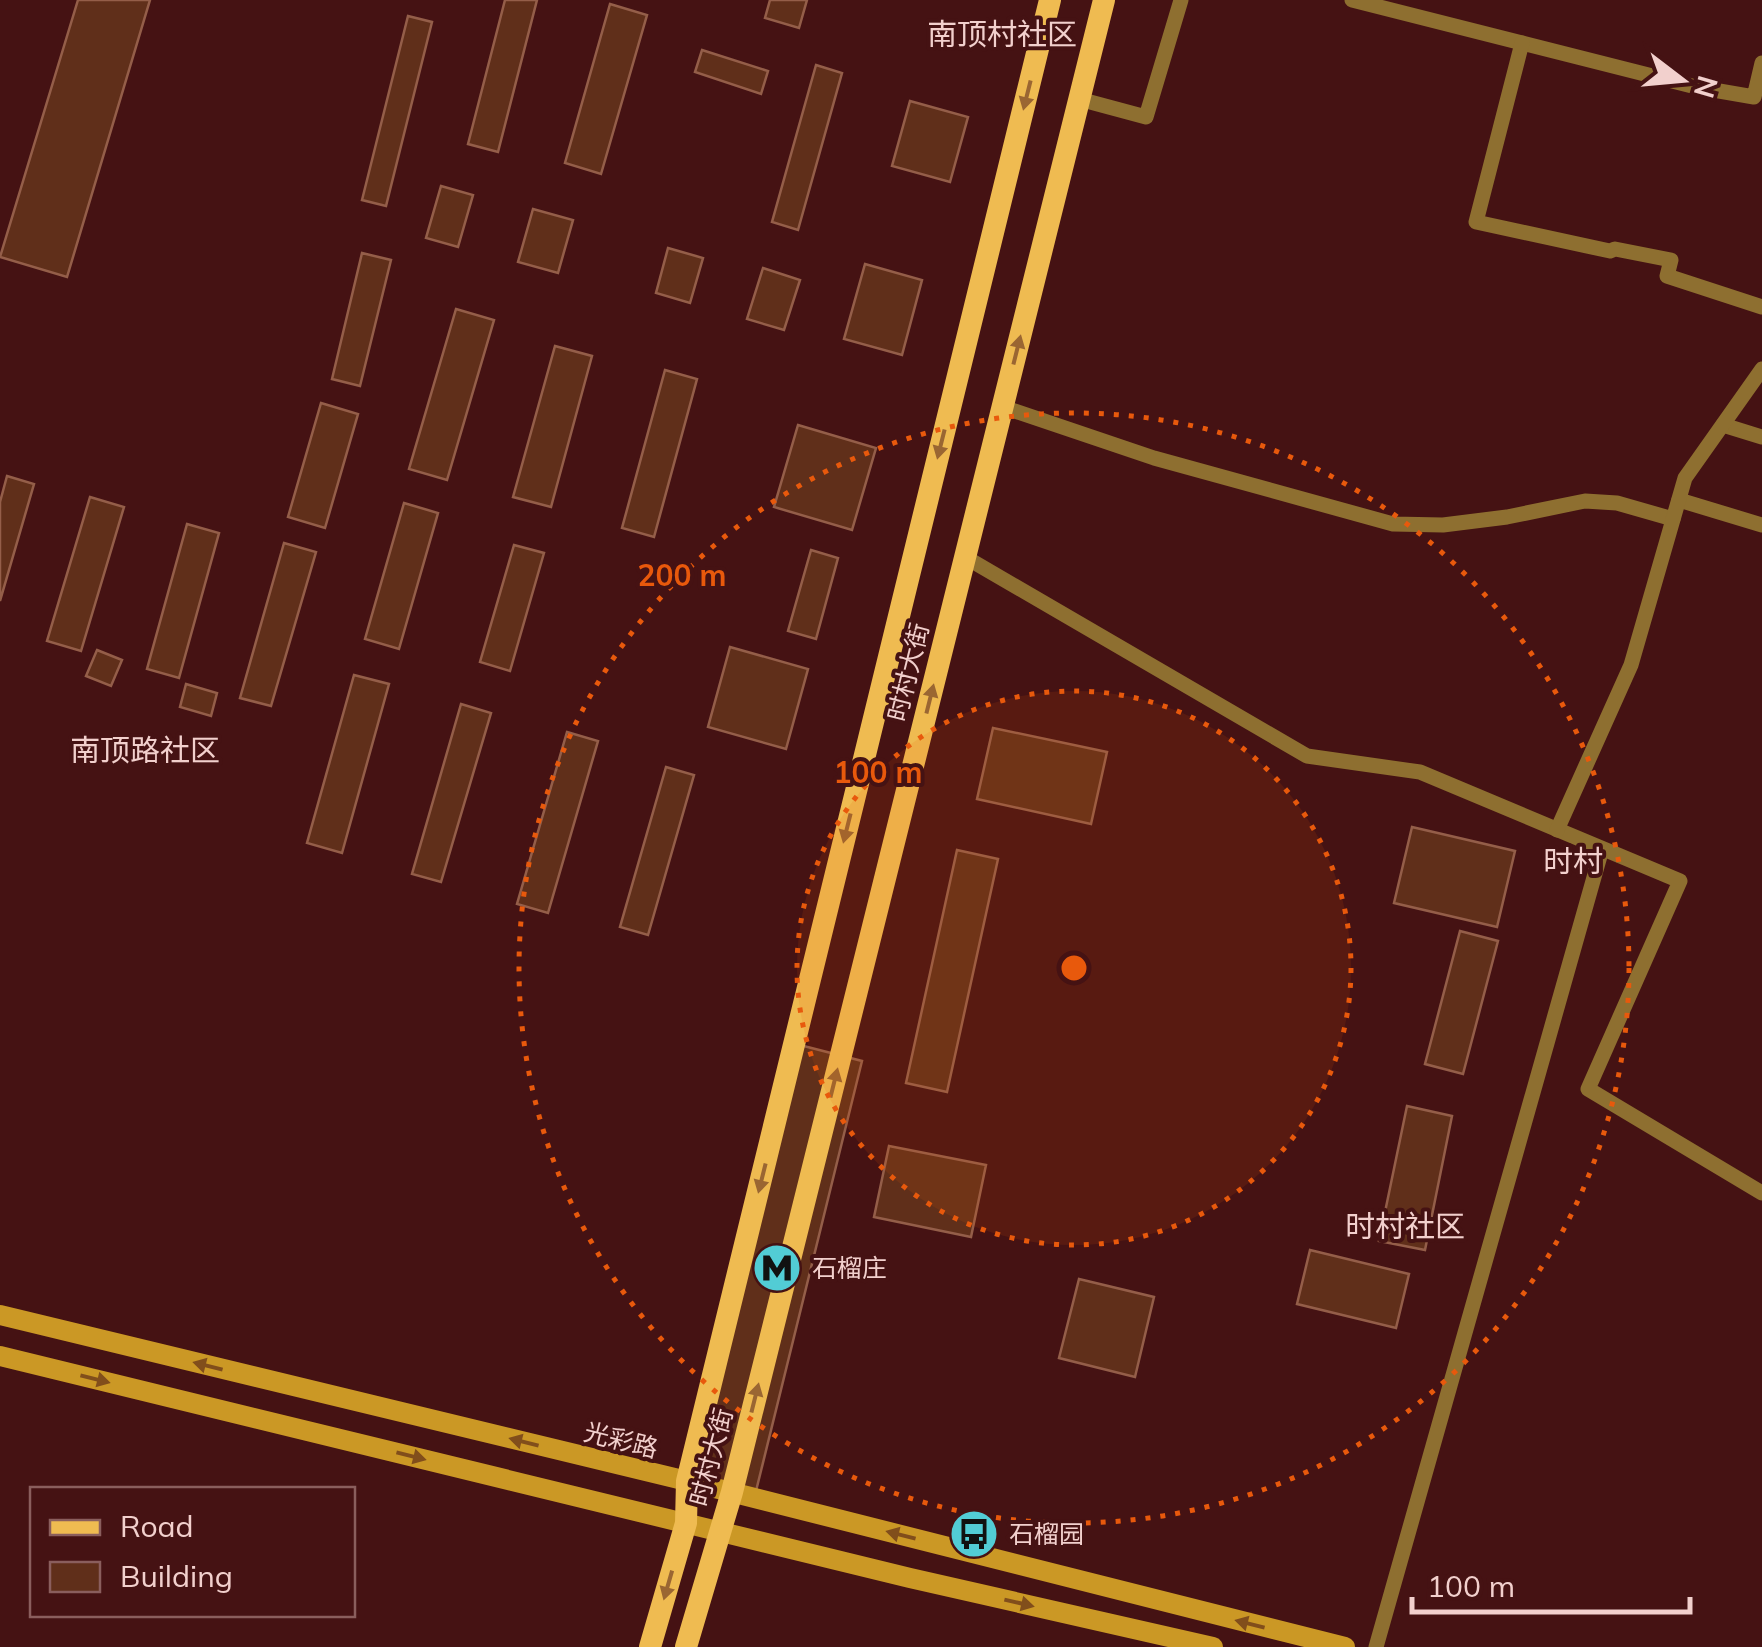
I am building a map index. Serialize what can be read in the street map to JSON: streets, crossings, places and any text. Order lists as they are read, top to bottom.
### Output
{
  "streets": {
    "main road": ["时村大街", "光彩路"]
  },
  "crossings": [
    ["时村大街", "光彩路"]
  ],
  "districts": [
    "南顶村社区",
    "南顶路社区",
    "时村",
    "时村社区"
  ],
  "places": {
    "metro station": ["石榴庄"],
    "bus stop": ["石榴园"]
  },
  "legend": ["Road", "Building"],
  "scale_bar": "100 m",
  "north": "right",
  "rings": ["200 m", "100 m"]
}
